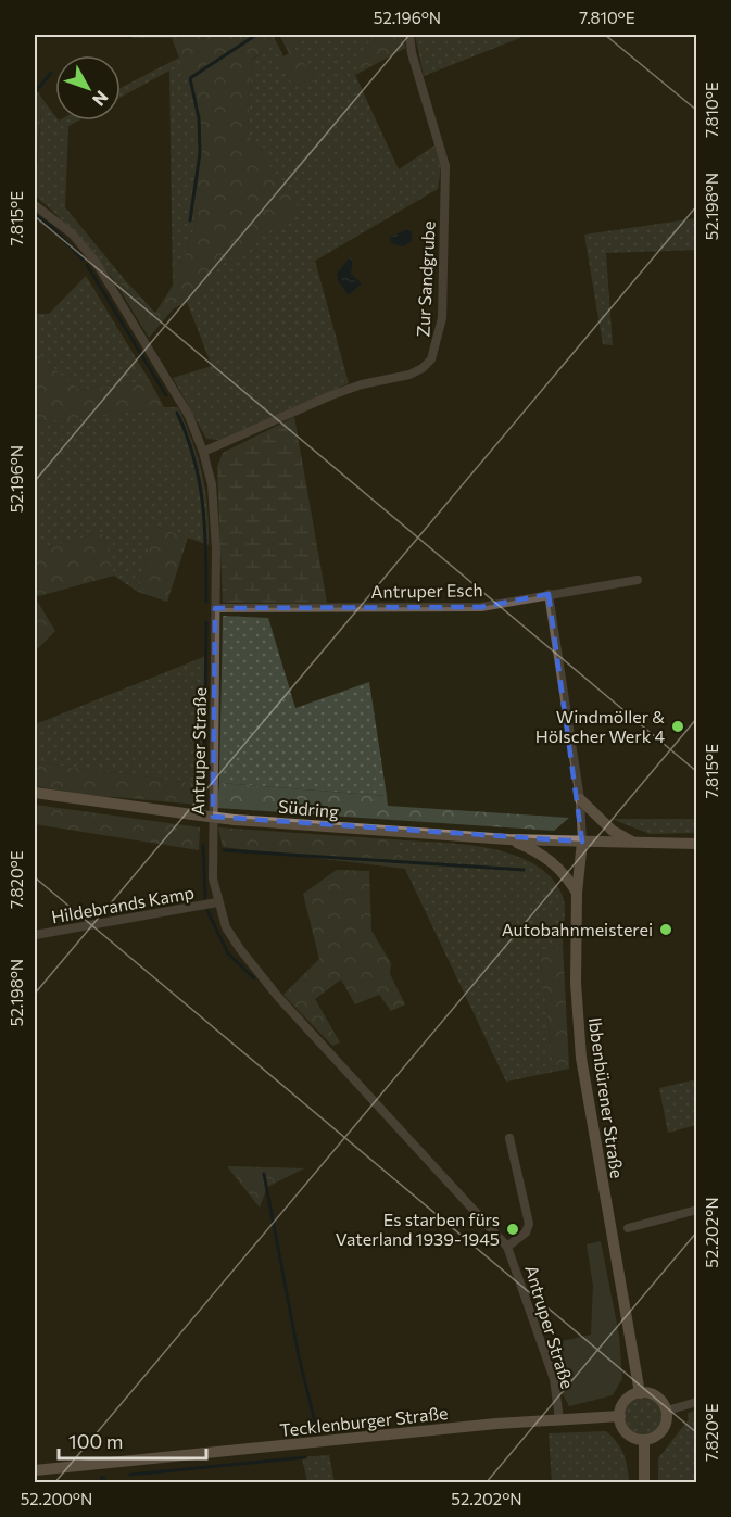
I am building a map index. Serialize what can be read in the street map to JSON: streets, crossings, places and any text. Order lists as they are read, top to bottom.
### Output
{
  "streets": {
    "main road": ["Südring", "Ibbenbürener Straße", "Tecklenburger Straße"],
    "street": [
      "Zur Sandgrube",
      "Antruper Esch",
      "Antruper Straße",
      "Hildebrands Kamp"
    ]
  },
  "crossings": [
    ["Zur Sandgrube", "Antruper Straße"],
    ["Antruper Esch", "Antruper Straße"],
    ["Antruper Straße", "Hildebrands Kamp"],
    ["Antruper Straße", "Tecklenburger Straße"],
    ["Südring", "Ibbenbürener Straße"],
    ["Ibbenbürener Straße", "Tecklenburger Straße"]
  ],
  "places": ["Windmöller & Hölscher Werk 4", "Autobahnmeisterei", "Es starben fürs Vaterland 1939-1945"],
  "scale_bar": "100 m",
  "north": "bottom right",
  "coordinates": [
    "52.196°N",
    "7.810°E",
    "52.198°N",
    "7.815°E",
    "7.820°E",
    "52.202°N",
    "52.200°N"
  ]
}
